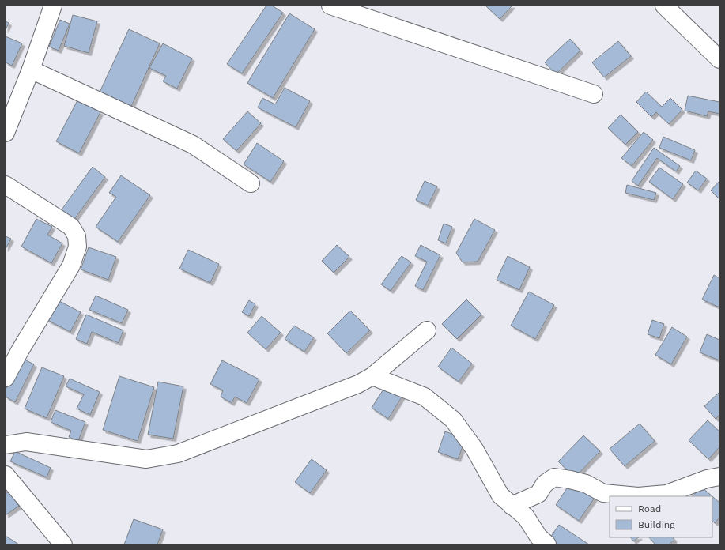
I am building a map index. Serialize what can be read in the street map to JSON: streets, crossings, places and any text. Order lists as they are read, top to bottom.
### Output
{
  "legend": ["Road", "Building"]
}
